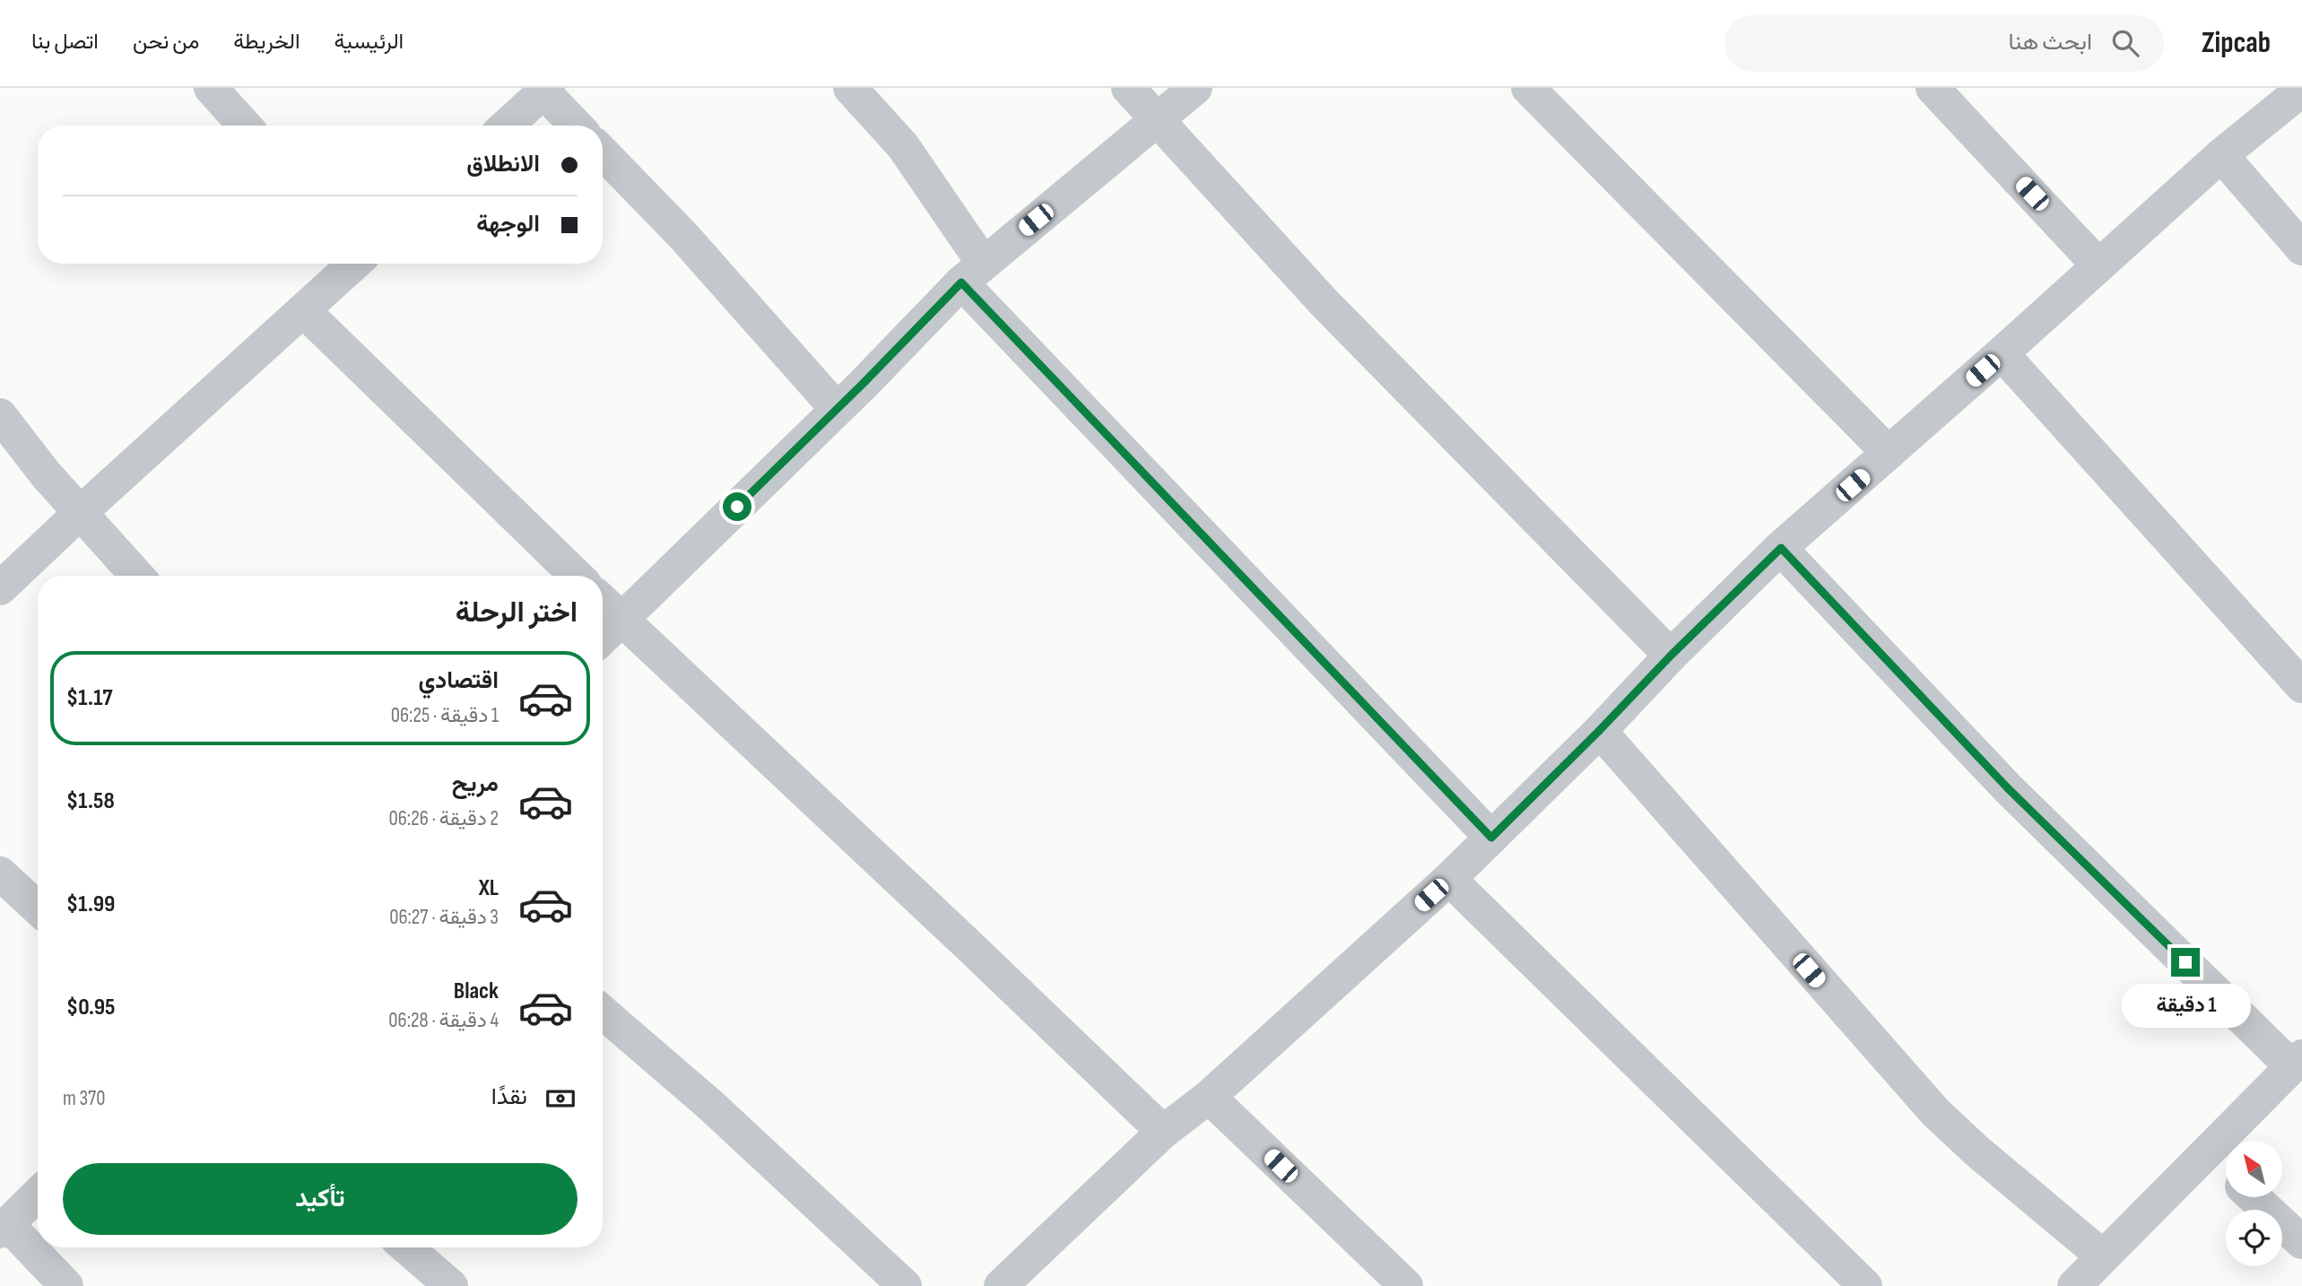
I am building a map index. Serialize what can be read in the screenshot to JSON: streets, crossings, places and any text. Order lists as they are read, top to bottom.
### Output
{
  "north": "top left",
  "page": {
    "header": "Zipcab",
    "search": "ابحث هنا",
    "nav": [
      "الرئيسية",
      "الخريطة",
      "من نحن",
      "اتصل بنا"
    ],
    "banner": ["الانطلاق", "الوجهة"],
    "heading": "اختر الرحلة",
    "list": [
      {
        "name": "اقتصادي",
        "note": "1 دقيقة · 06:25",
        "value": "$1.17"
      },
      {
        "name": "مريح",
        "note": "2 دقيقة · 06:26",
        "value": "$1.58"
      },
      {
        "name": "XL",
        "note": "3 دقيقة · 06:27",
        "value": "$1.99"
      },
      {
        "name": "Black",
        "note": "4 دقيقة · 06:28",
        "value": "$0.95"
      }
    ],
    "bubble": "1 دقيقة",
    "pay": ["نقدًا", "370 m"],
    "buttons": "تأكيد"
  }
}
